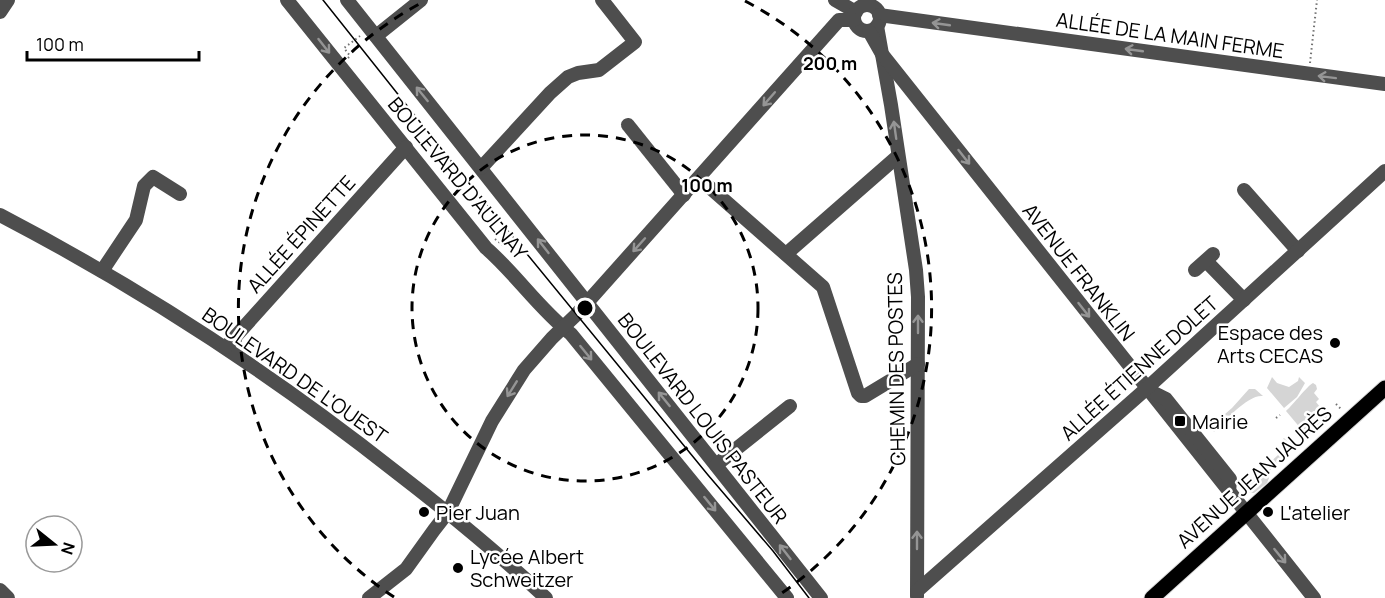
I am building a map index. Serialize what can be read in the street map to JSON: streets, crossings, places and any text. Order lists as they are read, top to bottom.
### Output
{
  "streets": {
    "main road": ["AVENUE JEAN JAURÈS"],
    "street": [
      "ALLÉE DE LA MAIN FERME",
      "BOULEVARD D'AULNAY",
      "ALLÉE ÉPINETTE",
      "AVENUE FRANKLIN",
      "ALLÉE ÉTIENNE DOLET",
      "CHEMIN DES POSTES",
      "BOULEVARD DE L'OUEST",
      "BOULEVARD LOUIS PASTEUR"
    ]
  },
  "crossings": [
    ["ALLÉE DE LA MAIN FERME", "AVENUE FRANKLIN"],
    ["BOULEVARD D'AULNAY", "ALLÉE ÉPINETTE"],
    ["ALLÉE ÉPINETTE", "BOULEVARD DE L'OUEST"],
    ["AVENUE FRANKLIN", "ALLÉE ÉTIENNE DOLET"],
    ["AVENUE FRANKLIN", "CHEMIN DES POSTES"],
    ["AVENUE FRANKLIN", "AVENUE JEAN JAURÈS"],
    ["ALLÉE ÉTIENNE DOLET", "CHEMIN DES POSTES"]
  ],
  "one_way": [
    "ALLÉE DE LA MAIN FERME",
    "BOULEVARD D'AULNAY",
    "AVENUE FRANKLIN",
    "CHEMIN DES POSTES",
    "BOULEVARD LOUIS PASTEUR"
  ],
  "places": {
    "other": [
      "Espace des Arts CECAS",
      "Pier Juan",
      "L'atelier",
      "Lycée Albert Schweitzer"
    ],
    "transit": ["Mairie"]
  },
  "scale_bar": "100 m",
  "north": "right",
  "rings": ["200 m", "100 m"]
}
